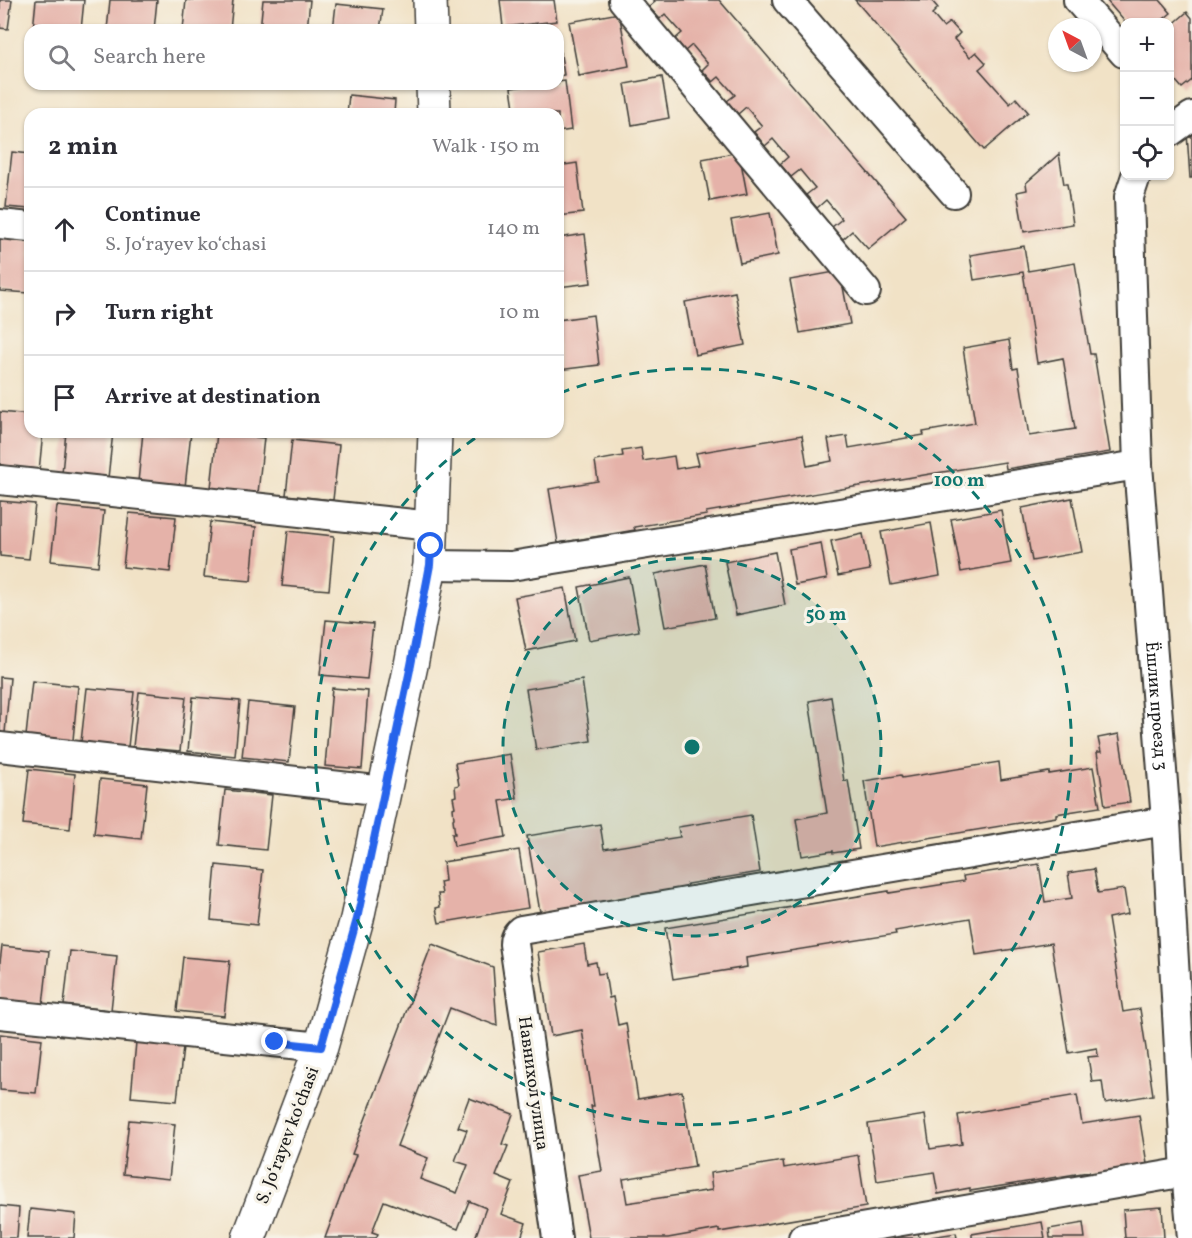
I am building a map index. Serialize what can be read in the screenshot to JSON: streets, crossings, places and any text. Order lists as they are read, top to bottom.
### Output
{
  "streets": {
    "street": ["Ёшлик проезд 3", "Навнихол улица", "S. Joʻrayev koʻchasi"]
  },
  "crossings": [
    ["Ёшлик проезд 3", "Навнихол улица"]
  ],
  "north": "top left",
  "page": {
    "map_buttons": ["+", "−"],
    "search": "Search here",
    "heading": ["2 min", "Walk · 150 m"],
    "list": [
      ["Continue", "S. Joʻrayev koʻchasi", "140 m"],
      ["Turn right", "10 m"],
      "Arrive at destination"
    ]
  },
  "rings": ["100 m", "50 m"]
}
